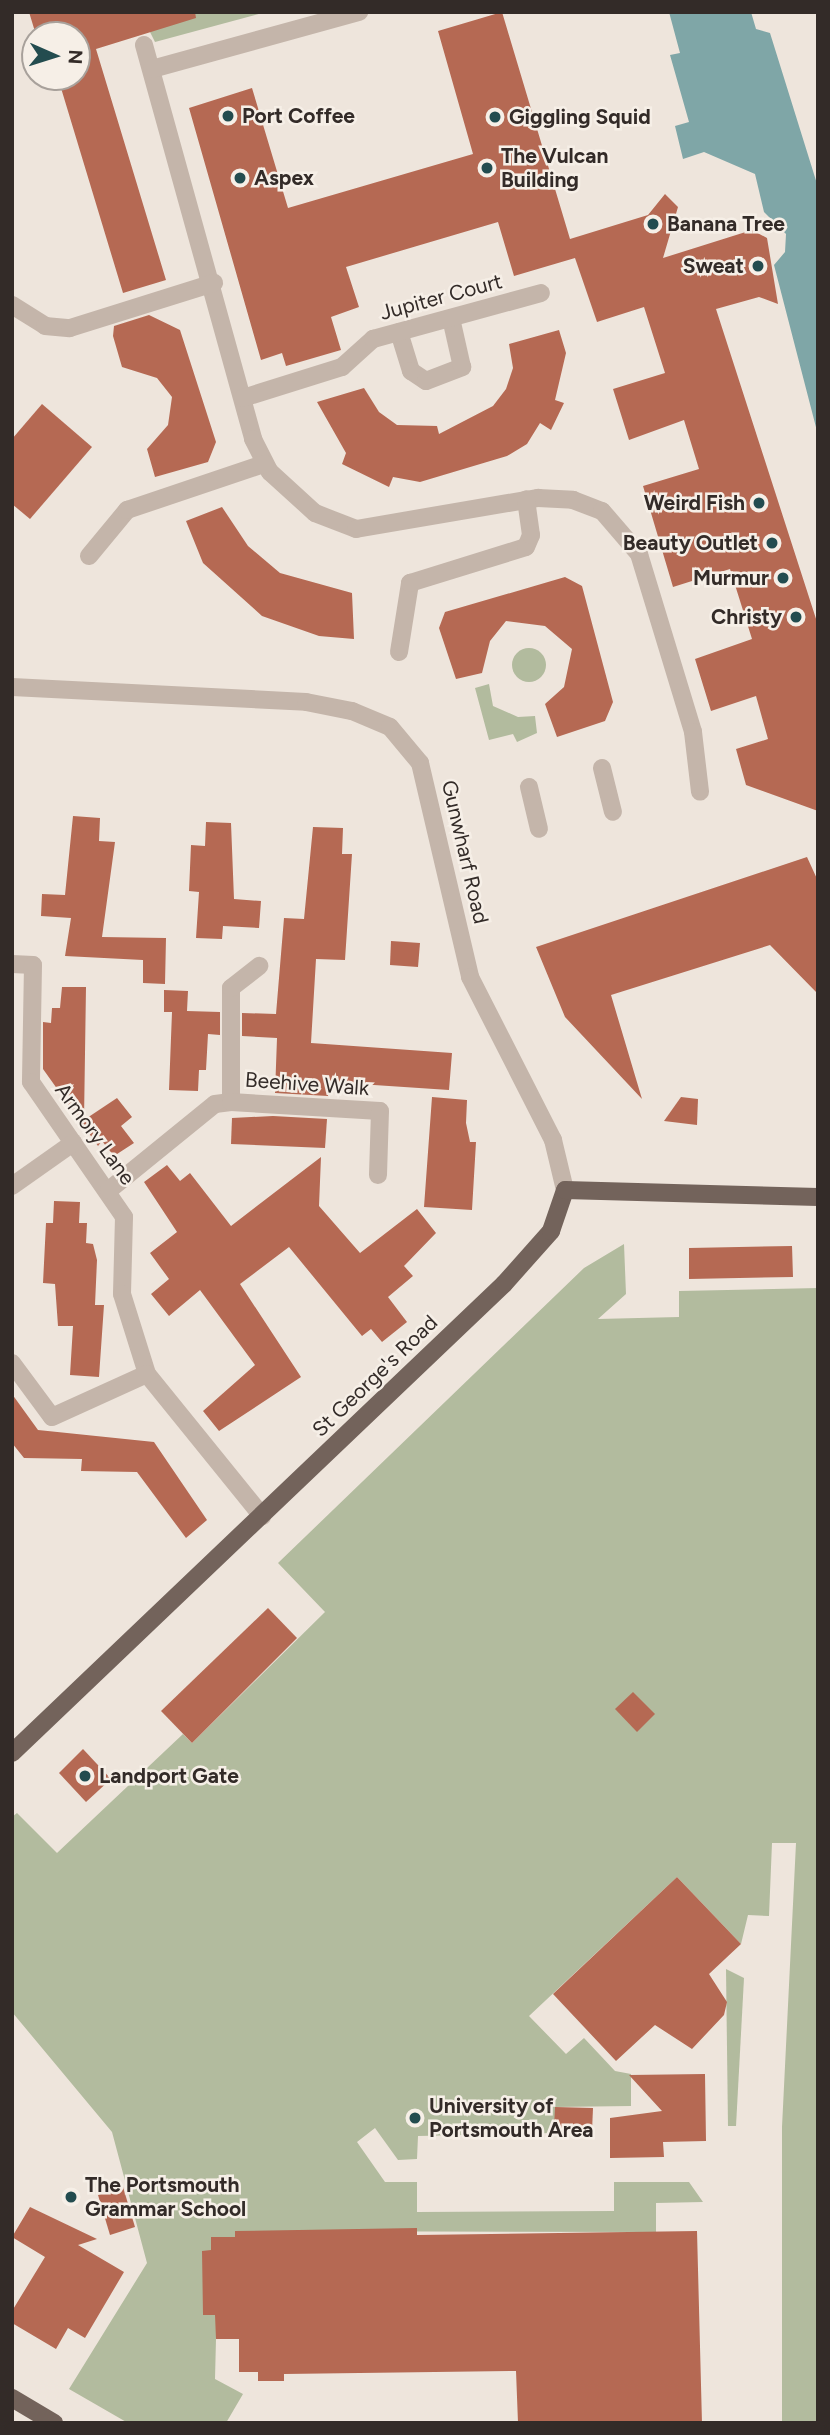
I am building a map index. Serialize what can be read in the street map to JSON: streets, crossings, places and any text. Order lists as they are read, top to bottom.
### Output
{
  "streets": {
    "main road": ["St George's Road"],
    "street": [
      "Jupiter Court",
      "Gunwharf Road",
      "Beehive Walk",
      "Armory Lane"
    ]
  },
  "crossings": [
    ["Gunwharf Road", "St George's Road"],
    ["Beehive Walk", "Armory Lane"],
    ["Armory Lane", "St George's Road"]
  ],
  "places": [
    "Port Coffee",
    "Giggling Squid",
    "The Vulcan Building",
    "Aspex",
    "Banana Tree",
    "Sweat",
    "Weird Fish",
    "Beauty Outlet",
    "Murmur",
    "Christy",
    "Landport Gate",
    "University of Portsmouth Area",
    "The Portsmouth Grammar School"
  ],
  "north": "right"
}
